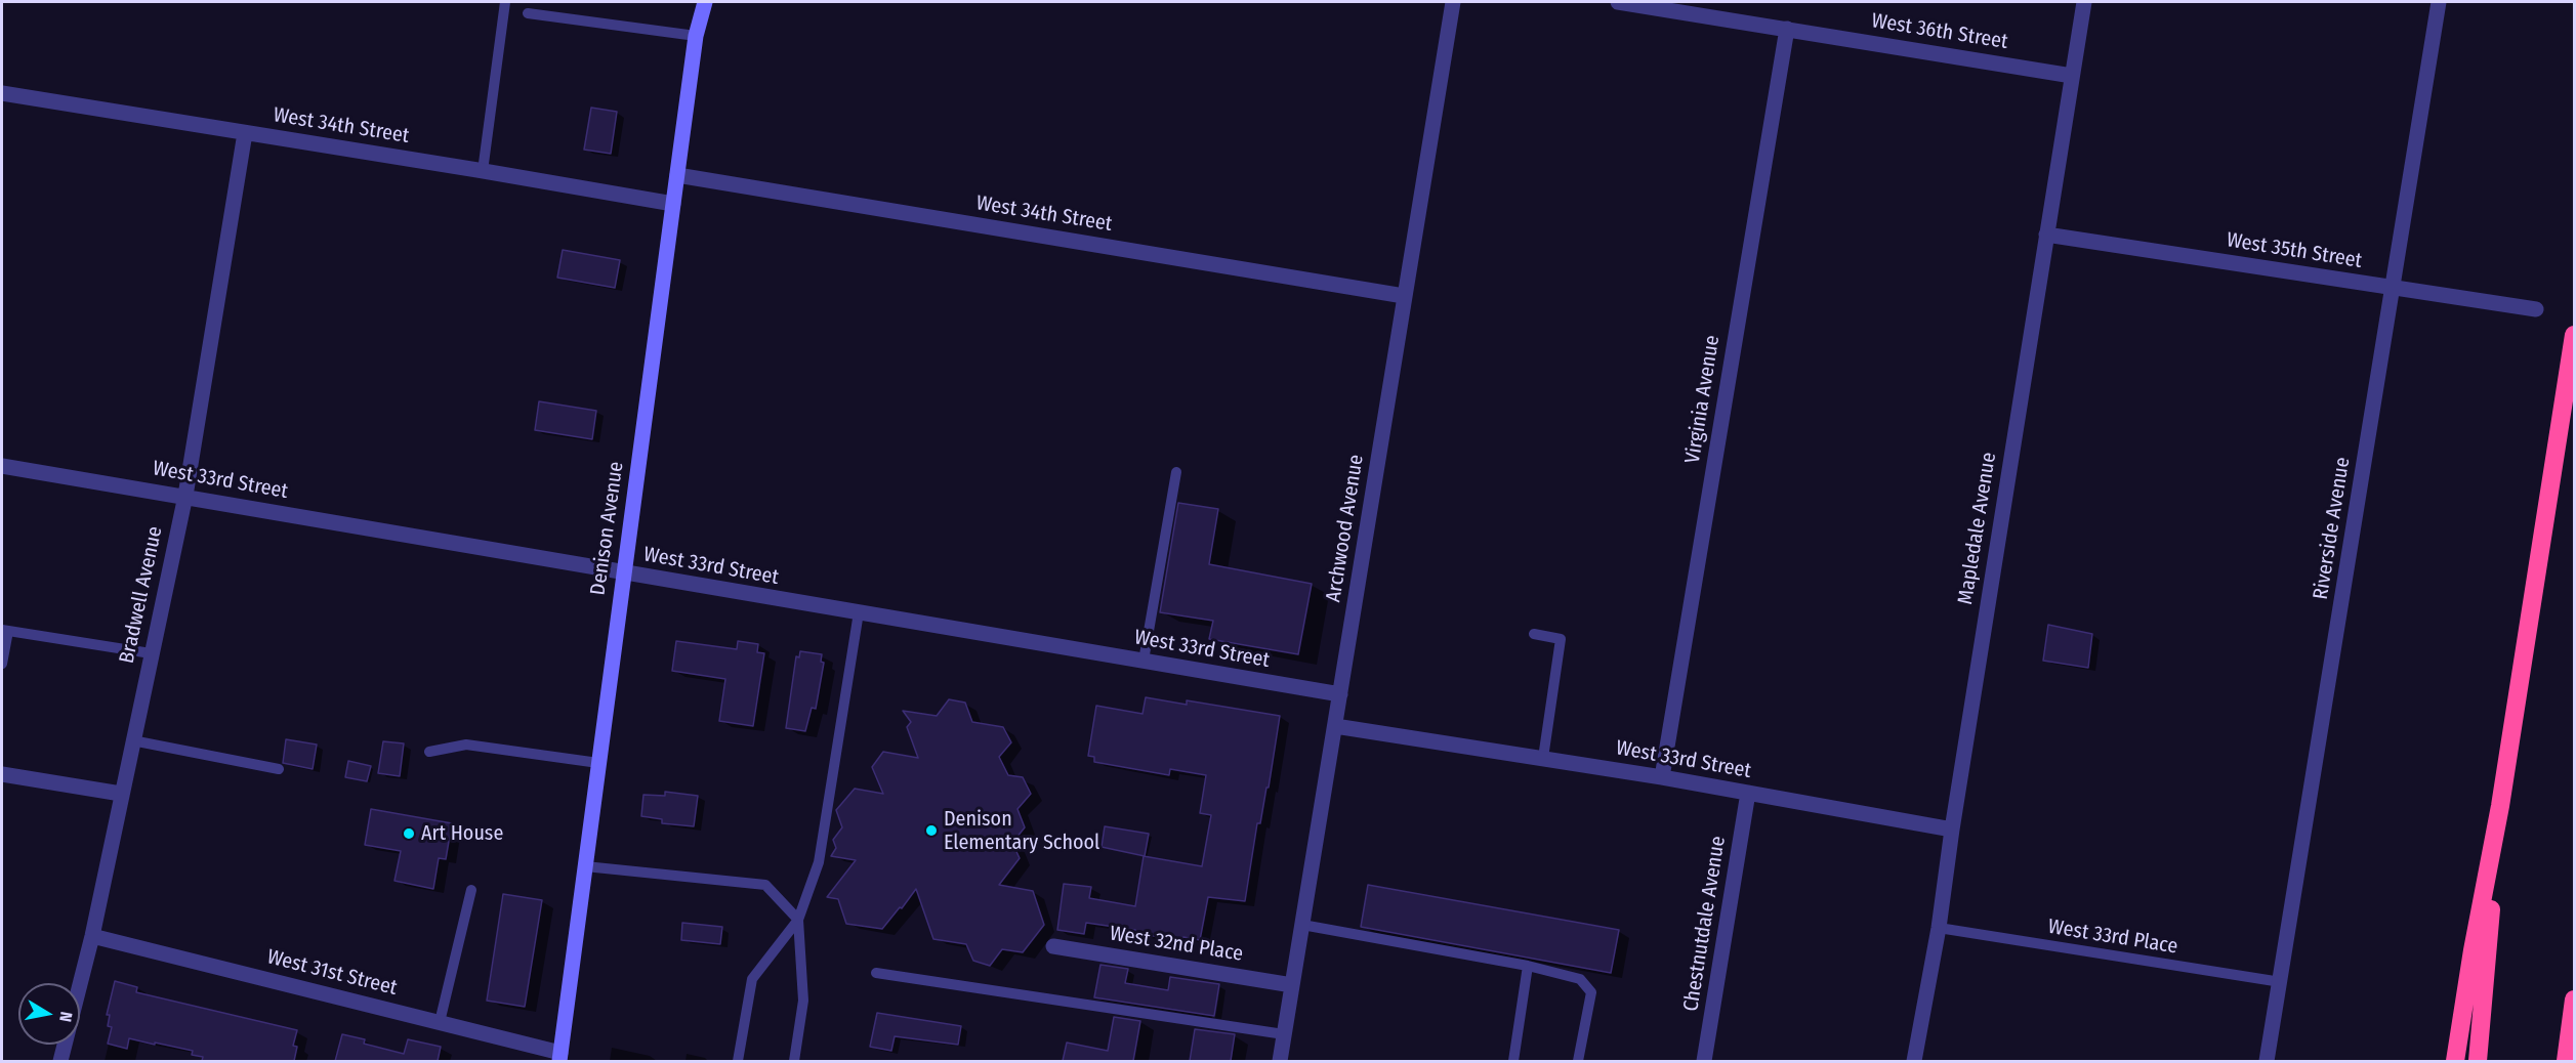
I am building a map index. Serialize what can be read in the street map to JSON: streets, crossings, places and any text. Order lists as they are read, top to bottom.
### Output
{
  "streets": {
    "main road": ["Denison Avenue"],
    "street": [
      "West 36th Street",
      "West 34th Street",
      "West 35th Street",
      "Virginia Avenue",
      "West 33rd Street",
      "Archwood Avenue",
      "Mapledale Avenue",
      "Riverside Avenue",
      "Bradwell Avenue",
      "Chestnutdale Avenue",
      "West 32nd Place",
      "West 31st Street"
    ],
    "lane": ["West 33rd Place"]
  },
  "crossings": [
    ["West 36th Street", "Virginia Avenue"],
    ["West 36th Street", "Mapledale Avenue"],
    ["West 34th Street", "Denison Avenue"],
    ["West 34th Street", "Archwood Avenue"],
    ["West 34th Street", "Bradwell Avenue"],
    ["West 35th Street", "Mapledale Avenue"],
    ["West 35th Street", "Riverside Avenue"],
    ["Virginia Avenue", "West 33rd Street"],
    ["West 33rd Street", "Denison Avenue"],
    ["West 33rd Street", "Archwood Avenue"],
    ["West 33rd Street", "Mapledale Avenue"],
    ["West 33rd Street", "Bradwell Avenue"],
    ["West 33rd Street", "Chestnutdale Avenue"],
    ["Denison Avenue", "West 31st Street"],
    ["Archwood Avenue", "West 32nd Place"],
    ["Mapledale Avenue", "West 33rd Place"],
    ["Riverside Avenue", "West 33rd Place"],
    ["Bradwell Avenue", "West 31st Street"]
  ],
  "places": ["Denison Elementary School", "Art House"],
  "north": "right"
}
